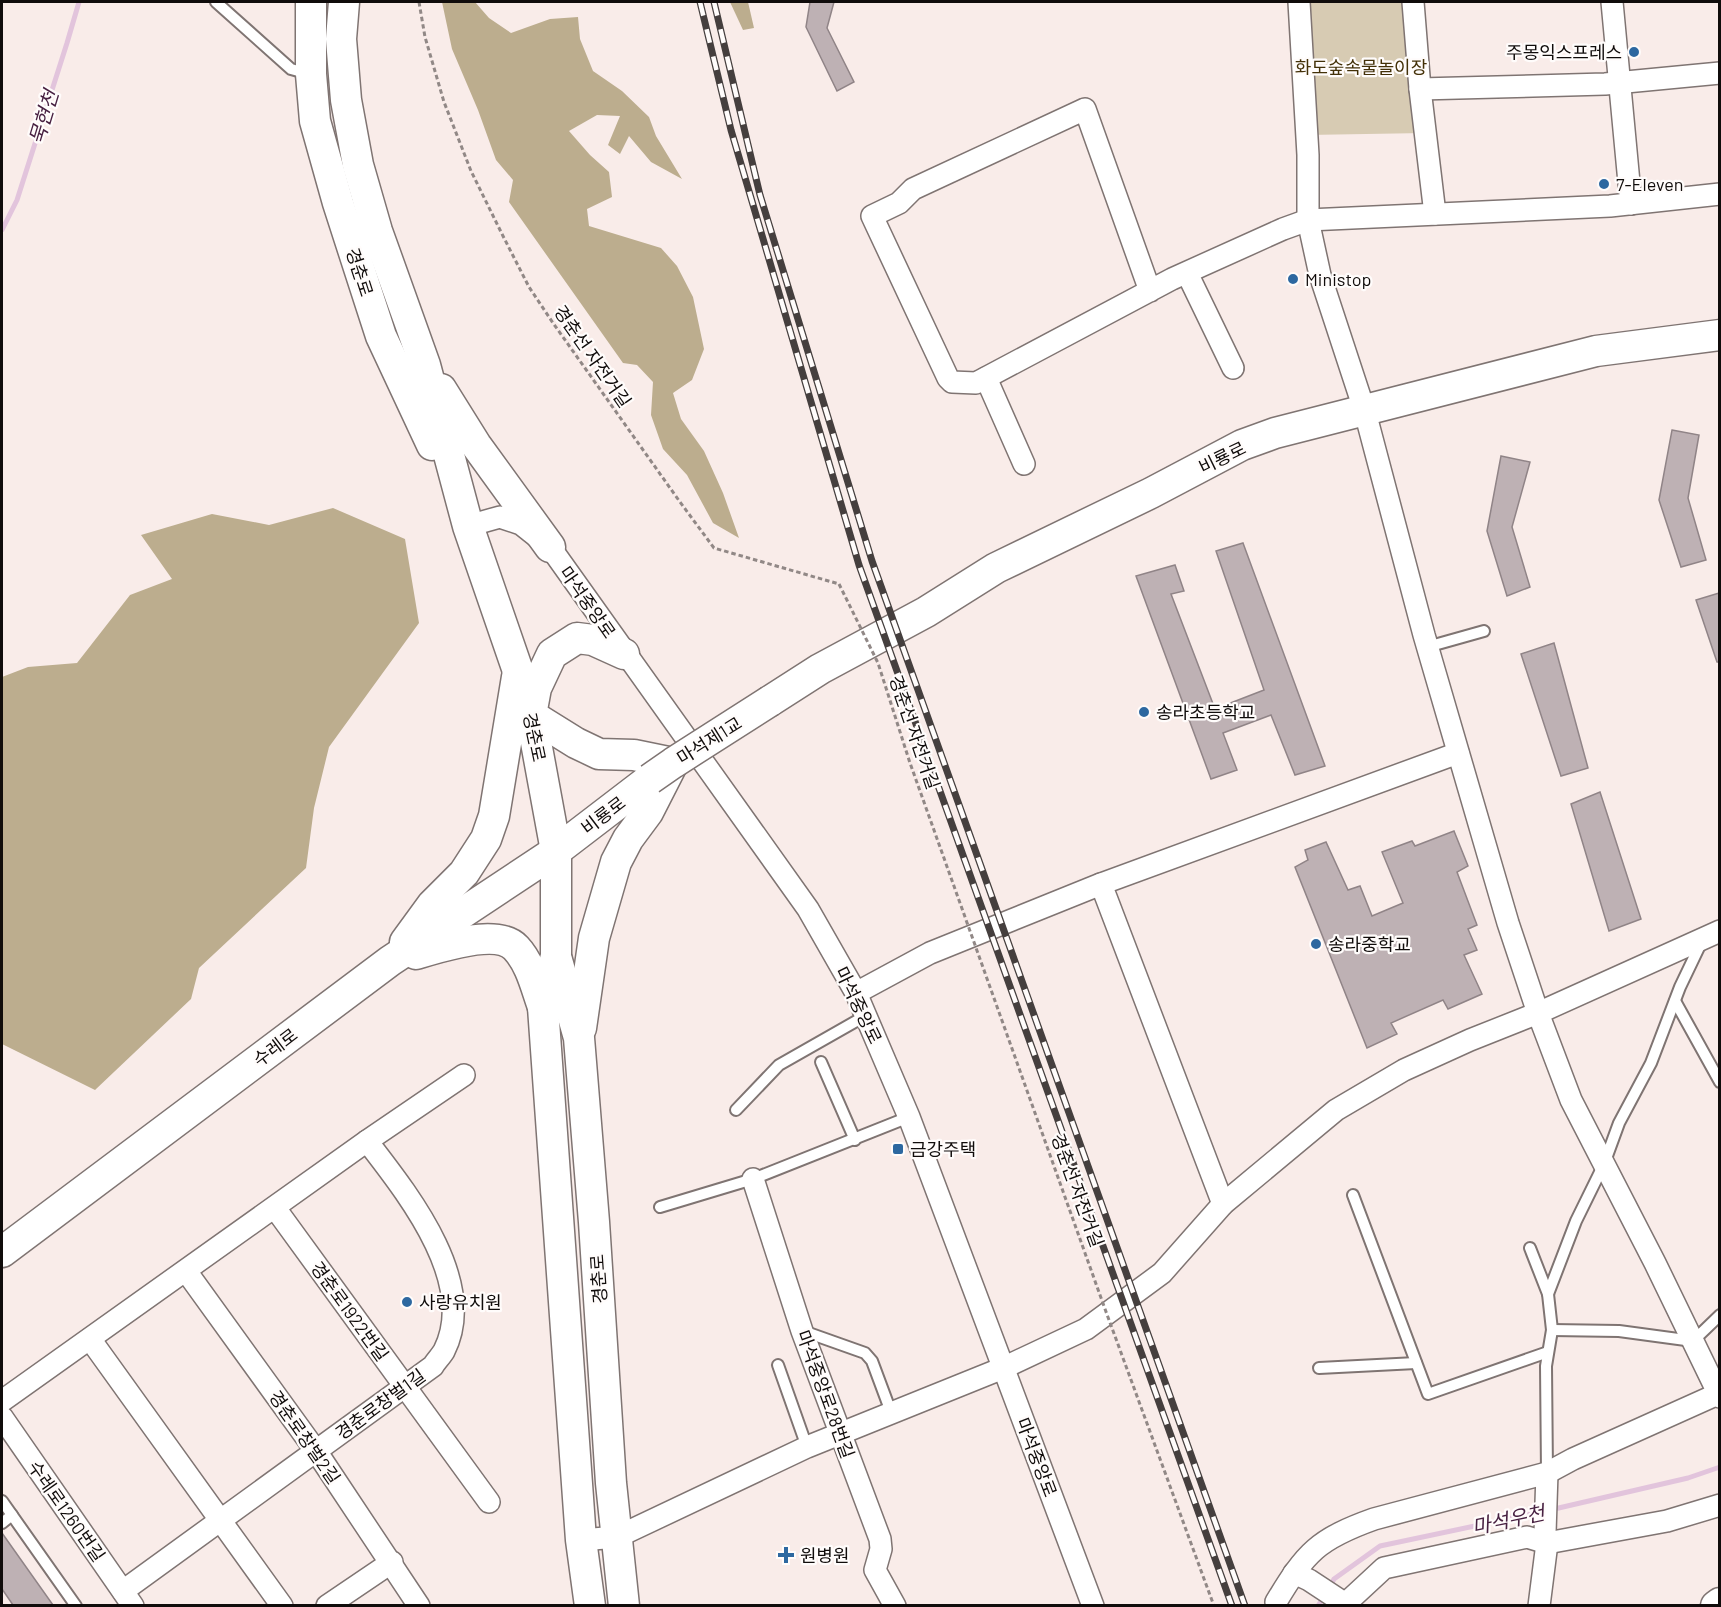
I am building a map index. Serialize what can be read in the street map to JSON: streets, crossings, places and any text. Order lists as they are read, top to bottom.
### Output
{
  "streets": {
    "street": [
      "경춘로",
      "비룡로",
      "마석중앙로",
      "마석제1교",
      "수레로",
      "경춘로1922번길",
      "마석중앙로28번길",
      "경춘로창벌1길",
      "경춘로창벌2길",
      "수레로1260번길"
    ],
    "path": ["경춘선 자전거길"]
  },
  "crossings": [
    ["경춘로", "비룡로"],
    ["경춘로", "마석중앙로"],
    ["경춘로", "수레로"],
    ["비룡로", "마석제1교"],
    ["비룡로", "수레로"],
    ["경춘로1922번길", "경춘로창벌1길"],
    ["경춘로창벌1길", "경춘로창벌2길"],
    ["경춘로창벌1길", "수레로1260번길"]
  ],
  "water": ["묵현천", "마석우천"],
  "parks": ["화도숲속물놀이장"],
  "places": {
    "other": [
      "주몽익스프레스",
      "7-Eleven",
      "Ministop",
      "송라초등학교",
      "송라중학교",
      "사랑유치원"
    ],
    "transit": ["금강주택"],
    "health": ["원병원"]
  }
}
